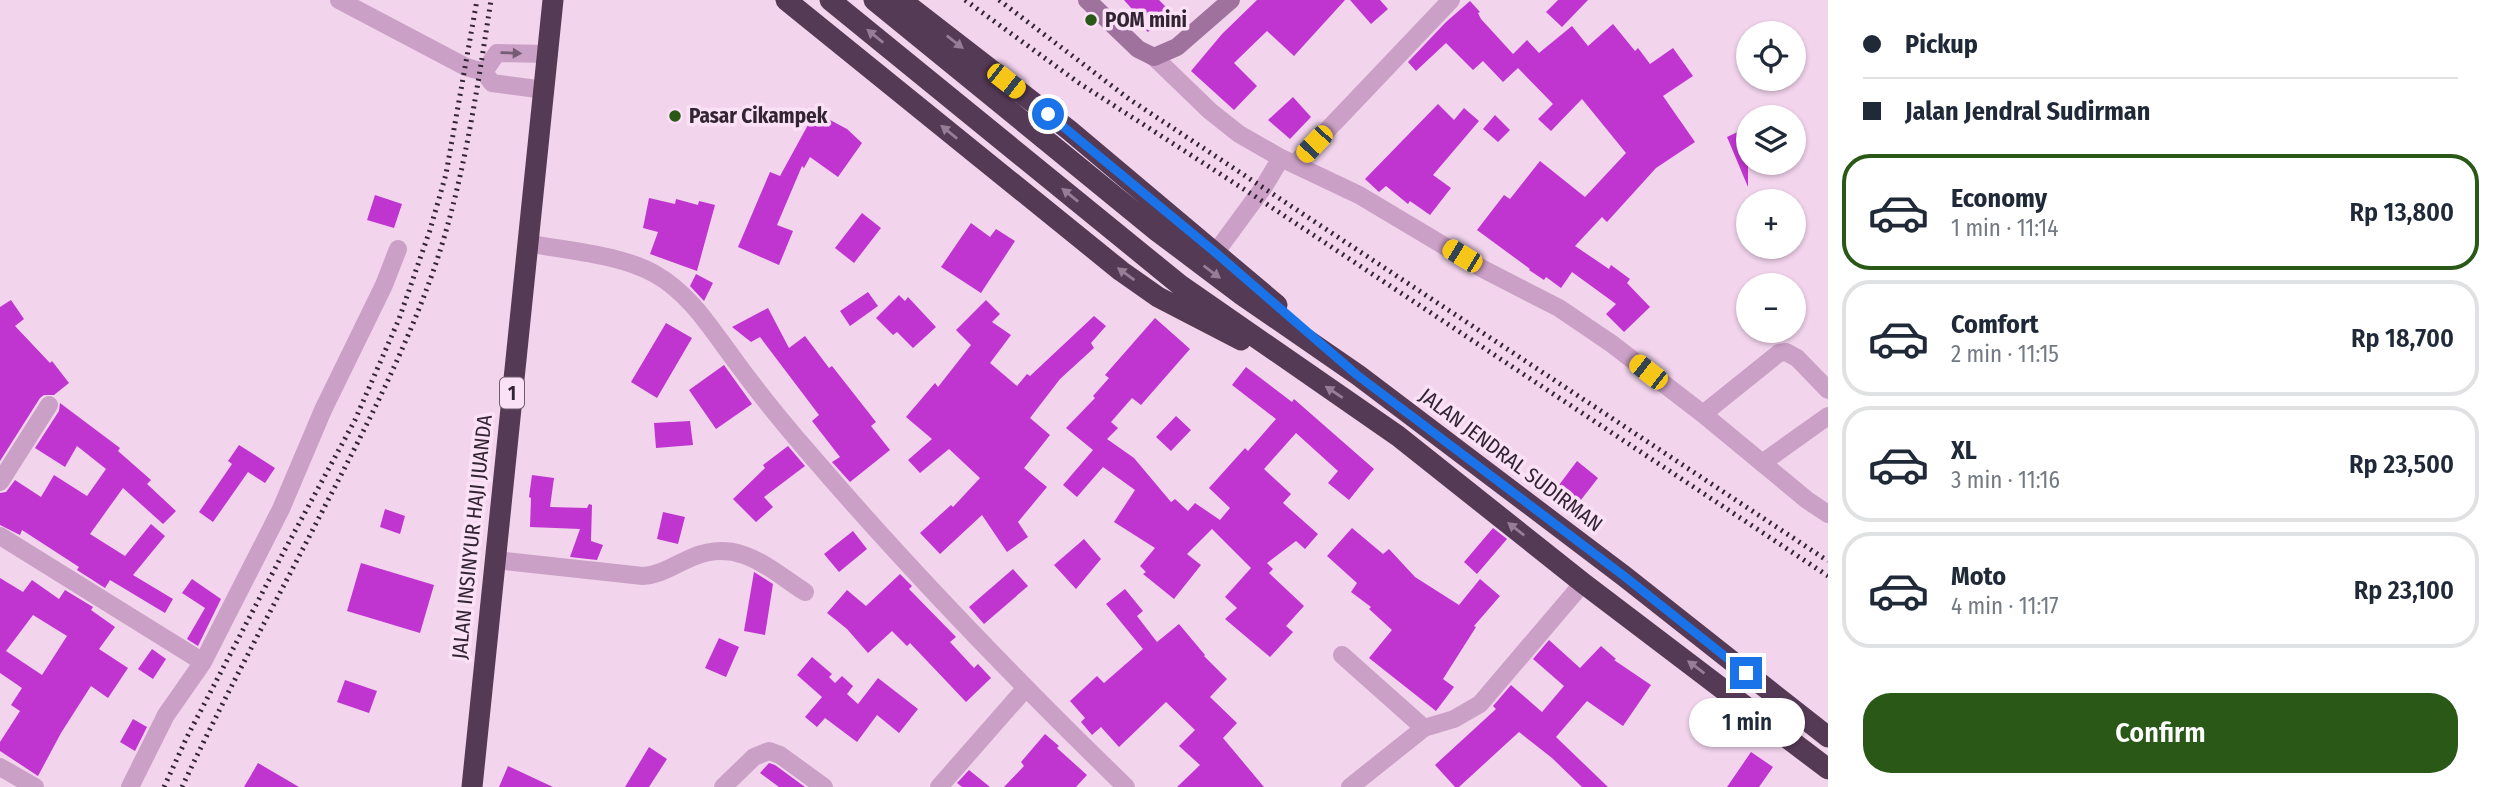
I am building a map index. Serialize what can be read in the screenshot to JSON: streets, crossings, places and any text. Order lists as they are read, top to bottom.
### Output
{
  "streets": {
    "highway": ["1", "JALAN JENDRAL SUDIRMAN", "JALAN INSINYUR HAJI JUANDA"]
  },
  "places": ["POM mini", "Pasar Cikampek"],
  "page": {
    "banner": ["Pickup", "Jalan Jendral Sudirman"],
    "map_buttons": ["+", "−"],
    "list": [
      {
        "name": "Economy",
        "note": "1 min · 11:14",
        "value": "Rp 13,800"
      },
      {
        "name": "Comfort",
        "note": "2 min · 11:15",
        "value": "Rp 18,700"
      },
      {
        "name": "XL",
        "note": "3 min · 11:16",
        "value": "Rp 23,500"
      },
      {
        "name": "Moto",
        "note": "4 min · 11:17",
        "value": "Rp 23,100"
      }
    ],
    "buttons": "Confirm",
    "bubble": "1 min"
  }
}
